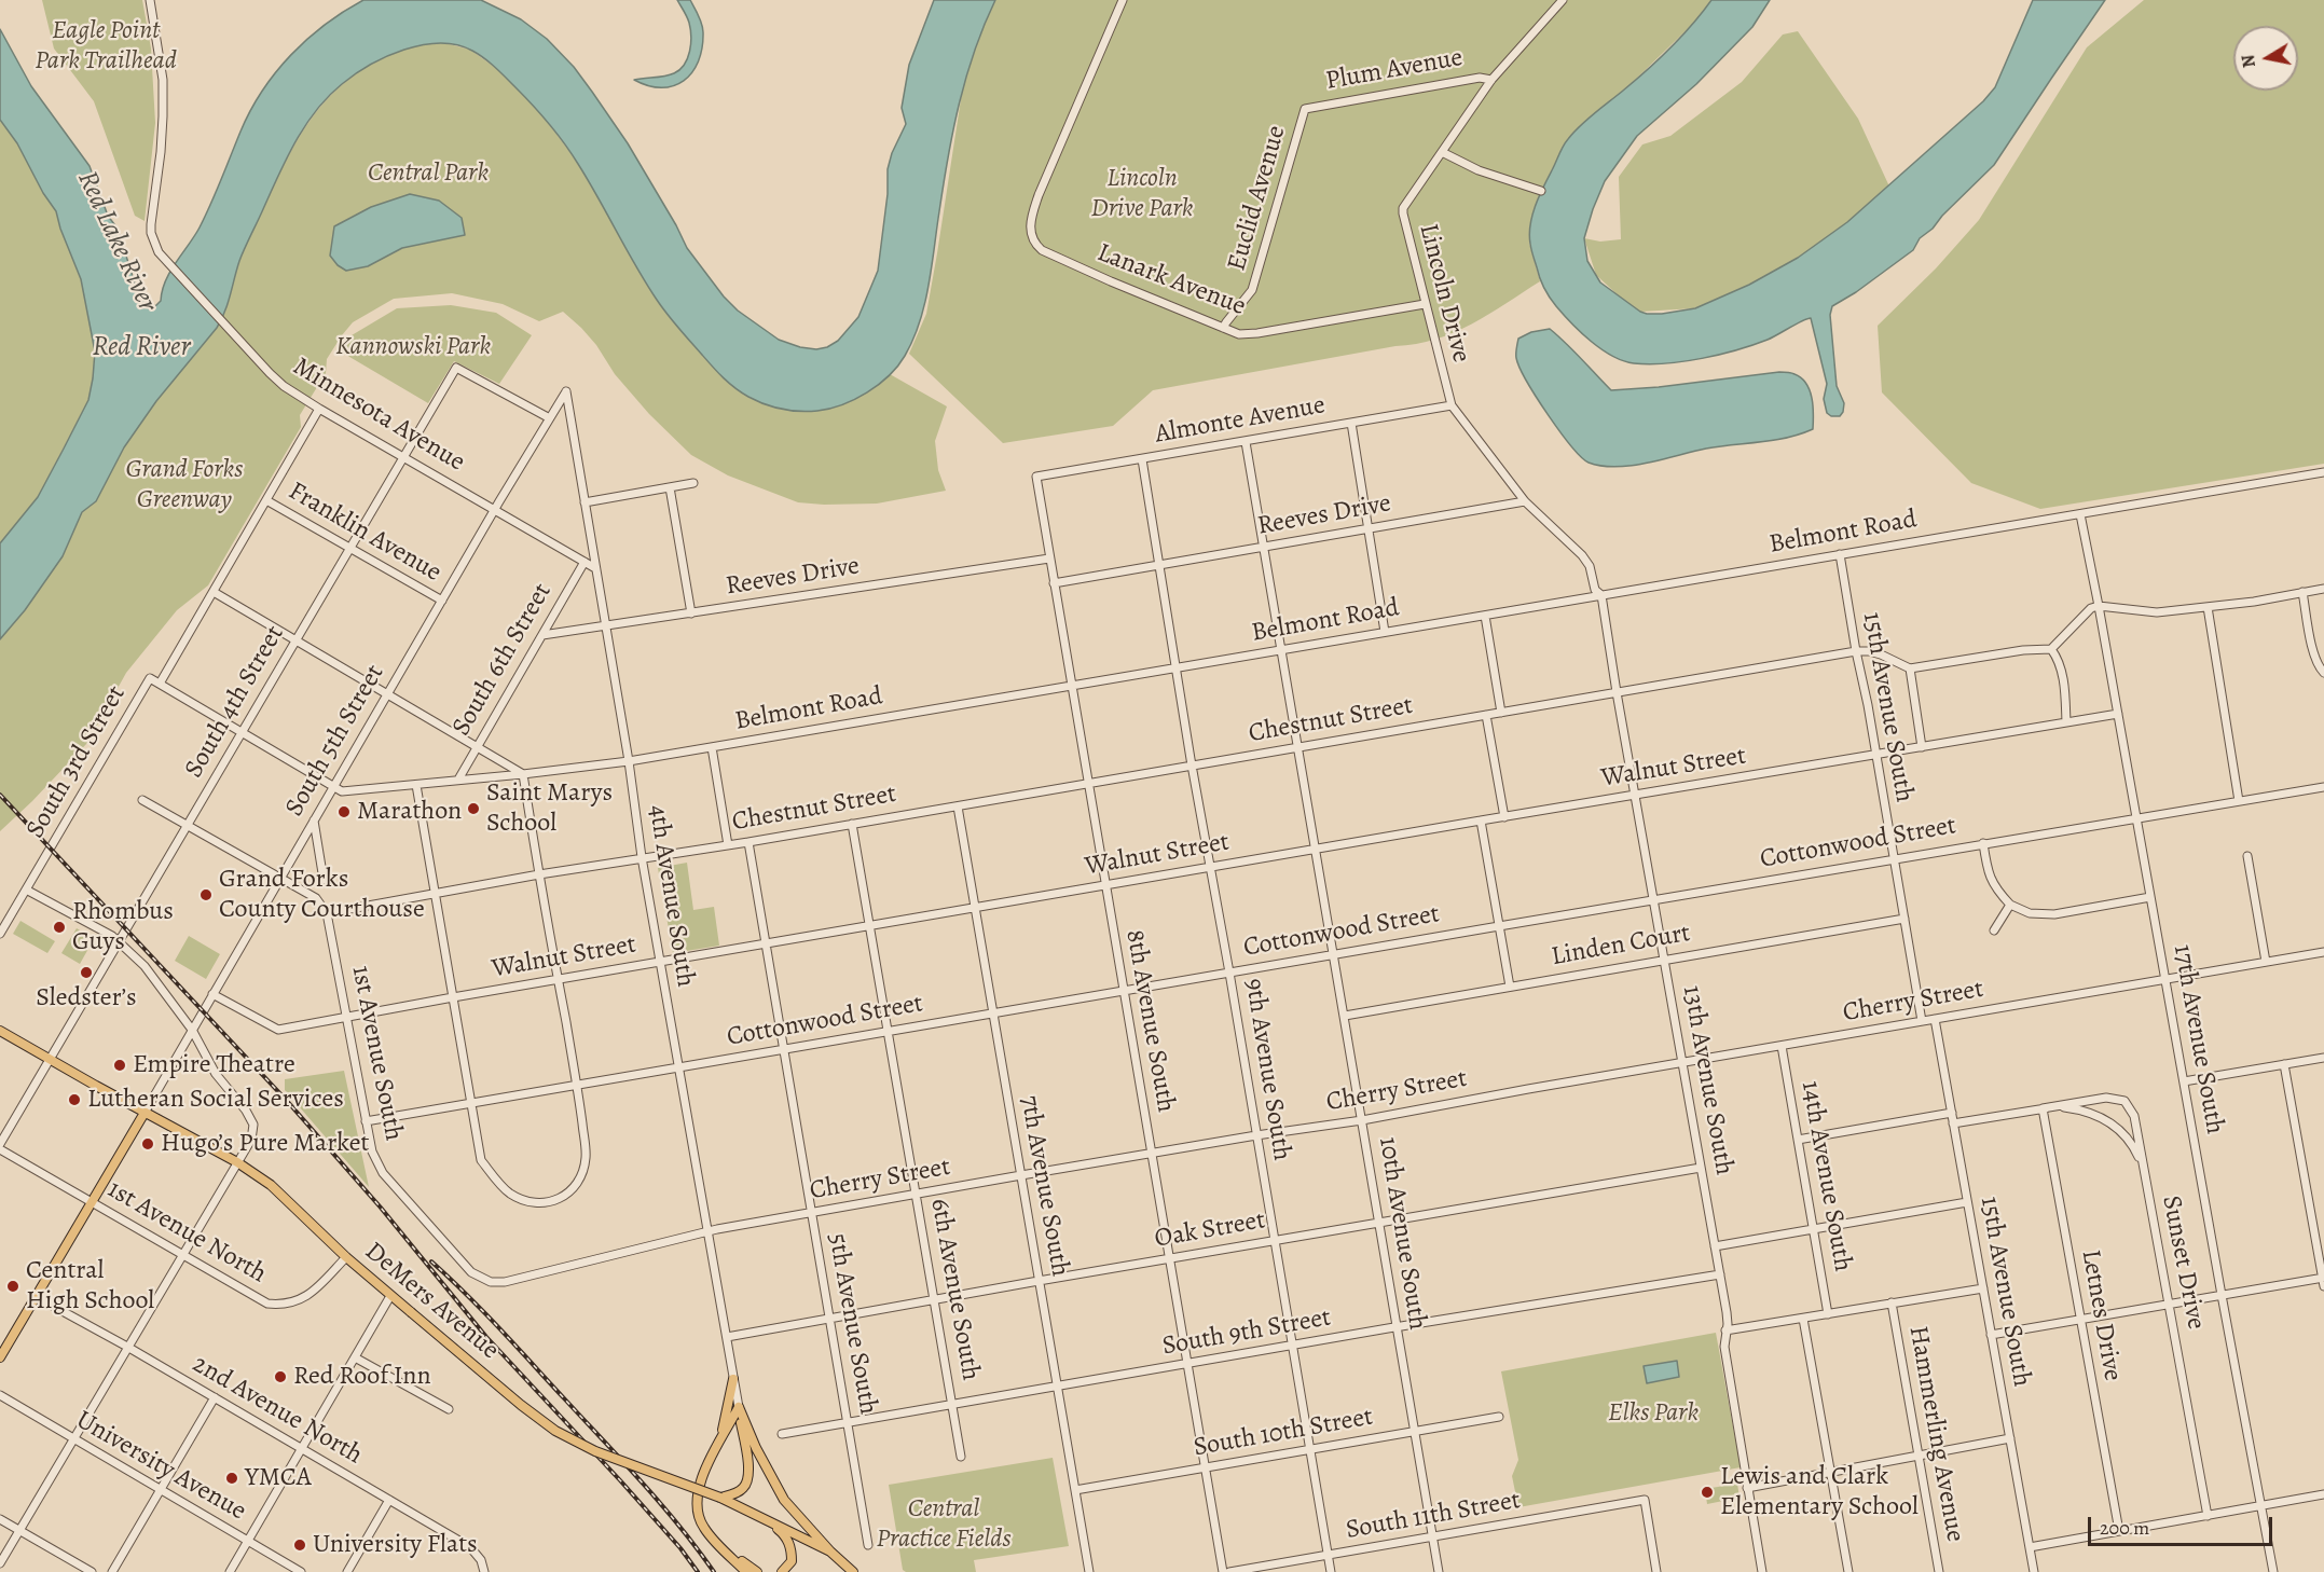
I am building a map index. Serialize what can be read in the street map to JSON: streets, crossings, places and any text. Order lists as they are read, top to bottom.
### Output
{
  "streets": {
    "main road": ["DeMers Avenue"],
    "street": [
      "Plum Avenue",
      "Euclid Avenue",
      "Lanark Avenue",
      "Lincoln Drive",
      "Minnesota Avenue",
      "Almonte Avenue",
      "Reeves Drive",
      "Franklin Avenue",
      "Belmont Road",
      "South 6th Street",
      "South 4th Street",
      "15th Avenue South",
      "Chestnut Street",
      "South 5th Street",
      "South 3rd Street",
      "Walnut Street",
      "Cottonwood Street",
      "4th Avenue South",
      "Linden Court",
      "Cherry Street",
      "8th Avenue South",
      "17th Avenue South",
      "1st Avenue South",
      "9th Avenue South",
      "13th Avenue South",
      "14th Avenue South",
      "7th Avenue South",
      "Oak Street",
      "1st Avenue North",
      "10th Avenue South",
      "Sunset Drive",
      "6th Avenue South",
      "Letnes Drive",
      "5th Avenue South",
      "South 9th Street",
      "2nd Avenue North",
      "South 10th Street",
      "Hammerling Avenue",
      "University Avenue",
      "South 11th Street"
    ]
  },
  "crossings": [
    ["Plum Avenue", "Euclid Avenue"],
    ["Plum Avenue", "Lincoln Drive"],
    ["Euclid Avenue", "Lanark Avenue"],
    ["Lanark Avenue", "Lincoln Drive"],
    ["Lincoln Drive", "Almonte Avenue"],
    ["Lincoln Drive", "Reeves Drive"],
    ["Lincoln Drive", "Belmont Road"],
    ["Lincoln Drive", "13th Avenue South"],
    ["Minnesota Avenue", "South 6th Street"],
    ["Minnesota Avenue", "South 4th Street"],
    ["Minnesota Avenue", "South 5th Street"],
    ["Minnesota Avenue", "South 3rd Street"],
    ["Minnesota Avenue", "4th Avenue South"],
    ["Almonte Avenue", "8th Avenue South"],
    ["Almonte Avenue", "9th Avenue South"],
    ["Almonte Avenue", "10th Avenue South"],
    ["Reeves Drive", "South 6th Street"],
    ["Reeves Drive", "4th Avenue South"],
    ["Reeves Drive", "8th Avenue South"],
    ["Reeves Drive", "9th Avenue South"],
    ["Reeves Drive", "10th Avenue South"],
    ["Franklin Avenue", "South 4th Street"],
    ["Franklin Avenue", "South 5th Street"],
    ["Franklin Avenue", "South 3rd Street"],
    ["Belmont Road", "South 6th Street"],
    ["Belmont Road", "15th Avenue South"],
    ["Belmont Road", "South 5th Street"],
    ["Belmont Road", "4th Avenue South"],
    ["Belmont Road", "8th Avenue South"],
    ["Belmont Road", "17th Avenue South"],
    ["Belmont Road", "9th Avenue South"],
    ["Belmont Road", "13th Avenue South"],
    ["Belmont Road", "10th Avenue South"],
    ["South 4th Street", "South 5th Street"],
    ["South 4th Street", "DeMers Avenue"],
    ["15th Avenue South", "Chestnut Street"],
    ["15th Avenue South", "Walnut Street"],
    ["15th Avenue South", "Cottonwood Street"],
    ["15th Avenue South", "Linden Court"],
    ["15th Avenue South", "Cherry Street"],
    ["Chestnut Street", "4th Avenue South"],
    ["Chestnut Street", "8th Avenue South"],
    ["Chestnut Street", "1st Avenue South"],
    ["Chestnut Street", "9th Avenue South"],
    ["Chestnut Street", "13th Avenue South"],
    ["Chestnut Street", "7th Avenue South"],
    ["Chestnut Street", "10th Avenue South"],
    ["Chestnut Street", "6th Avenue South"],
    ["Chestnut Street", "5th Avenue South"],
    ["South 5th Street", "Walnut Street"],
    ["South 5th Street", "4th Avenue South"],
    ["South 5th Street", "DeMers Avenue"],
    ["Walnut Street", "4th Avenue South"],
    ["Walnut Street", "8th Avenue South"],
    ["Walnut Street", "17th Avenue South"],
    ["Walnut Street", "1st Avenue South"],
    ["Walnut Street", "9th Avenue South"],
    ["Walnut Street", "13th Avenue South"],
    ["Walnut Street", "7th Avenue South"],
    ["Walnut Street", "10th Avenue South"],
    ["Walnut Street", "6th Avenue South"],
    ["Walnut Street", "5th Avenue South"],
    ["Cottonwood Street", "4th Avenue South"],
    ["Cottonwood Street", "8th Avenue South"],
    ["Cottonwood Street", "17th Avenue South"],
    ["Cottonwood Street", "1st Avenue South"],
    ["Cottonwood Street", "9th Avenue South"],
    ["Cottonwood Street", "13th Avenue South"],
    ["Cottonwood Street", "7th Avenue South"],
    ["Cottonwood Street", "10th Avenue South"],
    ["Cottonwood Street", "6th Avenue South"],
    ["Cottonwood Street", "5th Avenue South"],
    ["4th Avenue South", "Cherry Street"],
    ["4th Avenue South", "Oak Street"],
    ["Linden Court", "13th Avenue South"],
    ["Linden Court", "10th Avenue South"],
    ["Cherry Street", "8th Avenue South"],
    ["Cherry Street", "17th Avenue South"],
    ["Cherry Street", "1st Avenue South"],
    ["Cherry Street", "9th Avenue South"],
    ["Cherry Street", "13th Avenue South"],
    ["Cherry Street", "14th Avenue South"],
    ["Cherry Street", "7th Avenue South"],
    ["Cherry Street", "10th Avenue South"],
    ["Cherry Street", "6th Avenue South"],
    ["Cherry Street", "5th Avenue South"],
    ["8th Avenue South", "Oak Street"],
    ["8th Avenue South", "South 9th Street"],
    ["8th Avenue South", "South 10th Street"],
    ["9th Avenue South", "Oak Street"],
    ["9th Avenue South", "South 9th Street"],
    ["9th Avenue South", "South 10th Street"],
    ["9th Avenue South", "South 11th Street"],
    ["13th Avenue South", "Oak Street"],
    ["13th Avenue South", "South 9th Street"],
    ["7th Avenue South", "Oak Street"],
    ["7th Avenue South", "South 9th Street"],
    ["7th Avenue South", "South 10th Street"],
    ["Oak Street", "10th Avenue South"],
    ["Oak Street", "6th Avenue South"],
    ["Oak Street", "5th Avenue South"],
    ["1st Avenue North", "DeMers Avenue"],
    ["10th Avenue South", "South 9th Street"],
    ["10th Avenue South", "South 10th Street"],
    ["10th Avenue South", "South 11th Street"],
    ["Sunset Drive", "Letnes Drive"],
    ["6th Avenue South", "South 9th Street"],
    ["5th Avenue South", "South 9th Street"]
  ],
  "water": ["Red Lake River", "Red River"],
  "parks": [
    "Eagle Point Park Trailhead",
    "Central Park",
    "Lincoln Drive Park",
    "Kannowski Park",
    "Grand Forks Greenway",
    "Elks Park",
    "Central Practice Fields"
  ],
  "places": [
    "Saint Marys School",
    "Marathon",
    "Grand Forks County Courthouse",
    "Rhombus Guys",
    "Sledster’s",
    "Empire Theatre",
    "Lutheran Social Services",
    "Hugo’s Pure Market",
    "Central High School",
    "Red Roof Inn",
    "YMCA",
    "Lewis and Clark Elementary School",
    "University Flats"
  ],
  "scale_bar": "200 m",
  "north": "left"
}
